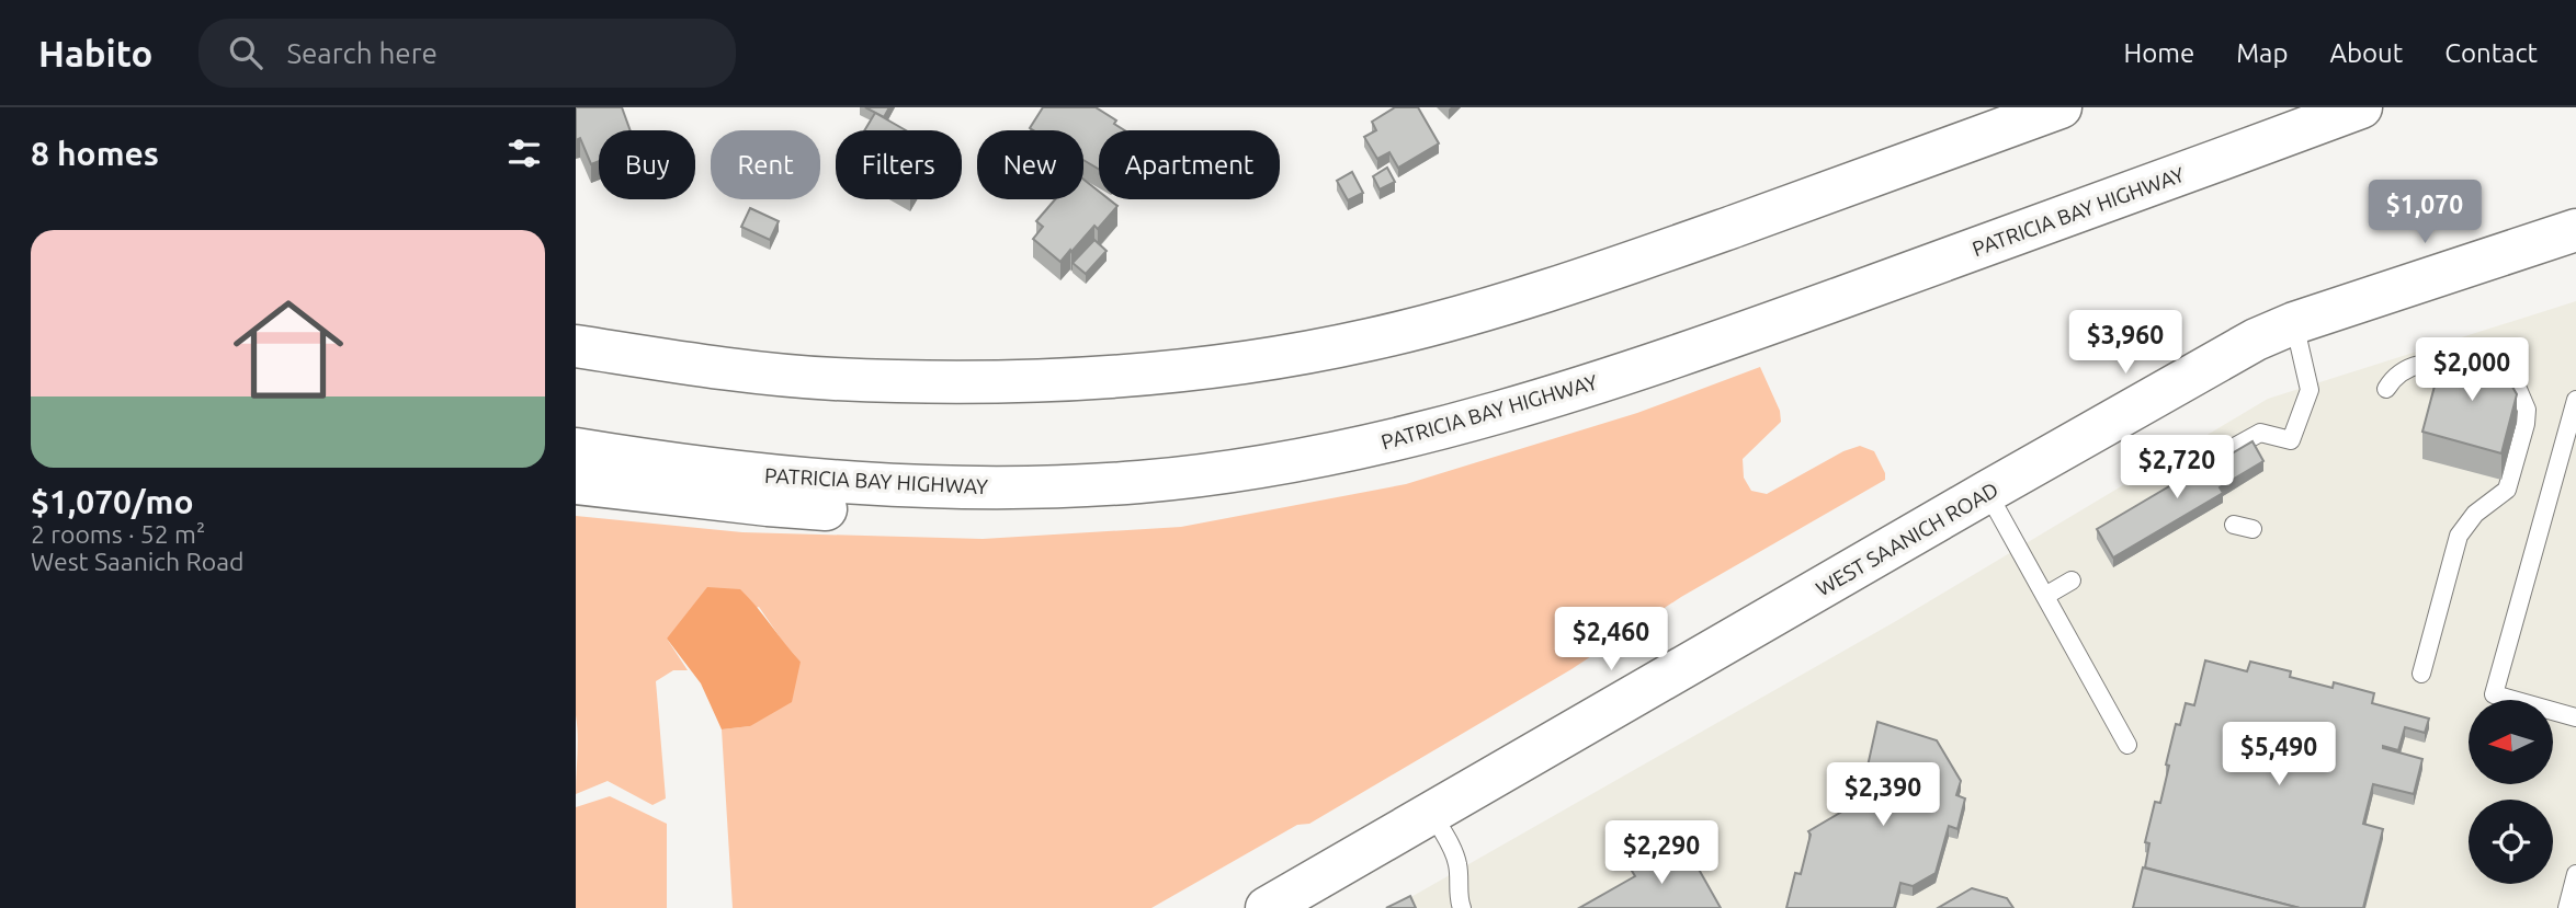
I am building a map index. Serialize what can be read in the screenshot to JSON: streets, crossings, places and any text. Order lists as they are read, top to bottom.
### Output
{
  "streets": {
    "main road": ["PATRICIA BAY HIGHWAY", "WEST SAANICH ROAD"]
  },
  "north": "left",
  "page": {
    "header": "Habito",
    "search": "Search here",
    "nav": [
      "Home",
      "Map",
      "About",
      "Contact"
    ],
    "heading": "8 homes",
    "chip": [
      "Buy",
      "Rent",
      "Filters",
      "New",
      "Apartment"
    ],
    "price": [
      "$1,070",
      "$3,960",
      "$2,000",
      "$2,720",
      "$2,460",
      "$5,490",
      "$2,390",
      "$2,290"
    ],
    "list": [
      {
        "name": "$1,070/mo",
        "note": "2 rooms · 52 m² · West Saanich Road"
      }
    ]
  }
}
